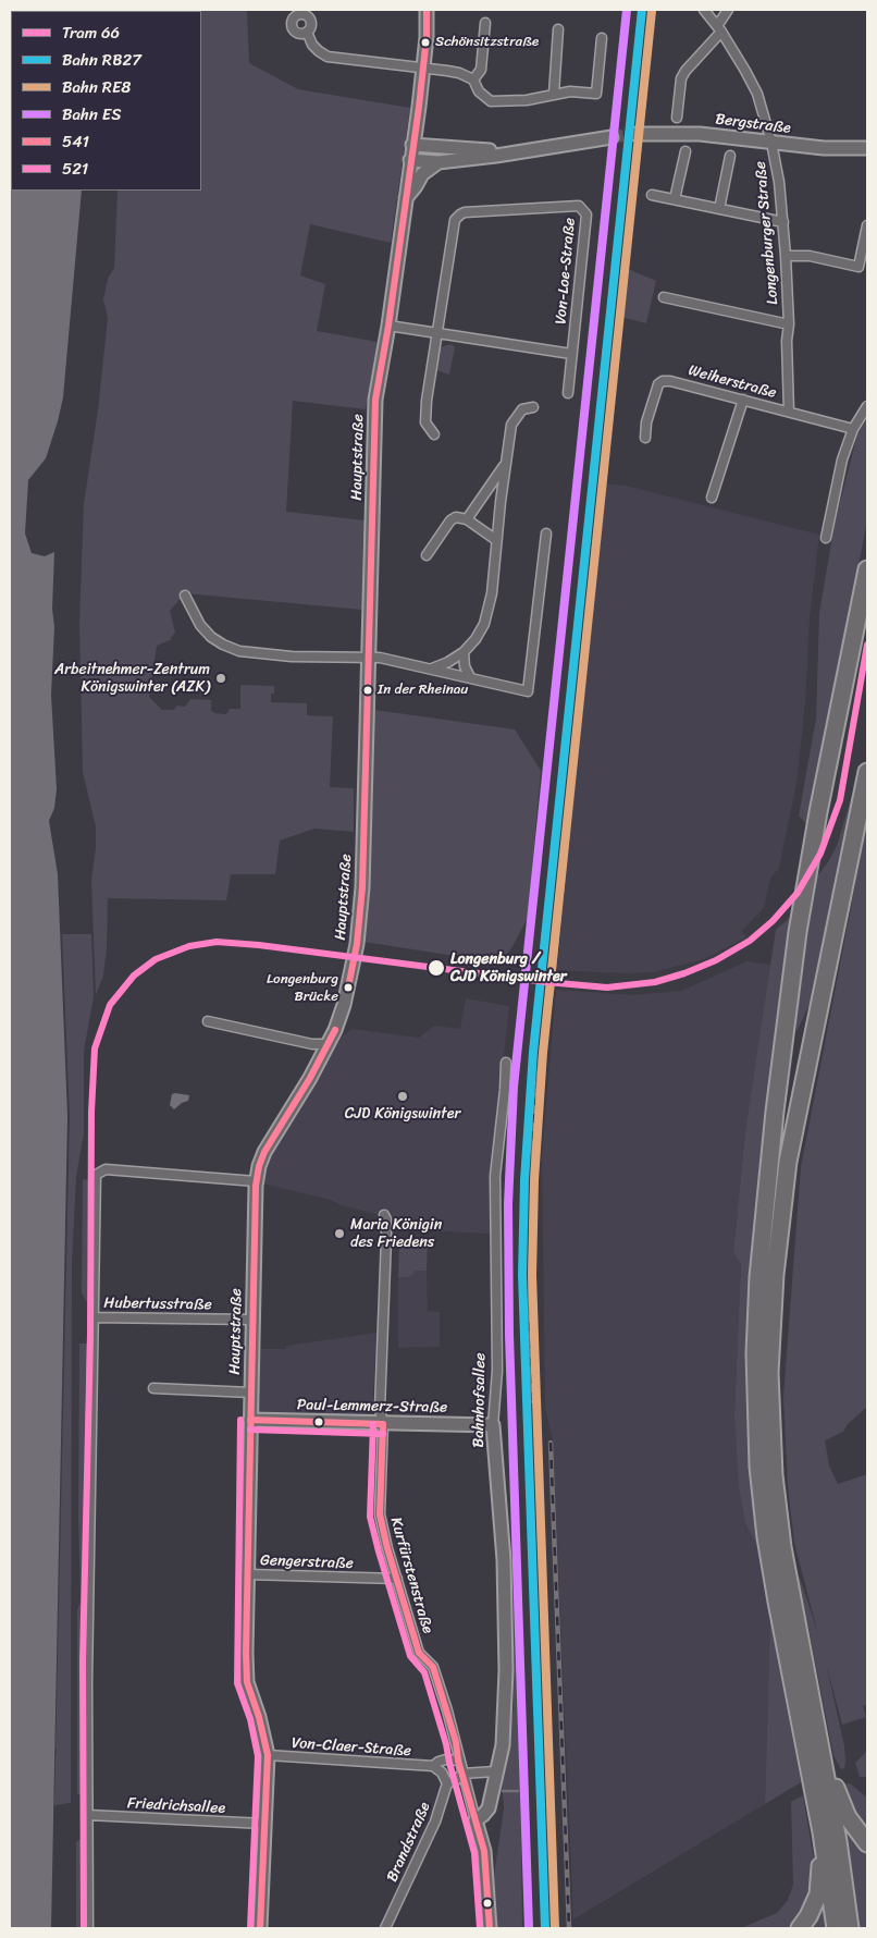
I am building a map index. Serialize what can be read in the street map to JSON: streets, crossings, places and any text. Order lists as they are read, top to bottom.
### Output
{
  "streets": {
    "main road": [
      "Bergstraße",
      "Hauptstraße",
      "Bahnhofsallee",
      "Paul-Lemmerz-Straße"
    ],
    "street": [
      "Longenburger Straße",
      "Von-Loe-Straße",
      "Weiherstraße",
      "Hubertusstraße",
      "Gengerstraße",
      "Kurfürstenstraße",
      "Von-Claer-Straße",
      "Friedrichsallee",
      "Brandstraße"
    ]
  },
  "crossings": [
    ["Bergstraße", "Longenburger Straße"],
    ["Longenburger Straße", "Weiherstraße"],
    ["Hauptstraße", "Hubertusstraße"],
    ["Hauptstraße", "Paul-Lemmerz-Straße"],
    ["Hauptstraße", "Gengerstraße"],
    ["Hauptstraße", "Von-Claer-Straße"],
    ["Hauptstraße", "Friedrichsallee"],
    ["Bahnhofsallee", "Paul-Lemmerz-Straße"],
    ["Bahnhofsallee", "Kurfürstenstraße"],
    ["Paul-Lemmerz-Straße", "Kurfürstenstraße"],
    ["Gengerstraße", "Kurfürstenstraße"],
    ["Kurfürstenstraße", "Von-Claer-Straße"]
  ],
  "places": [
    "Schönsitzstraße",
    "Arbeitnehmer-Zentrum Königswinter (AZK)",
    "In der Rheinau",
    "Longenburg / CJD Königswinter",
    "Longenburg Brücke",
    "CJD Königswinter",
    "Maria Königin des Friedens"
  ],
  "lines": [
    "rail line RB27",
    "rail line ES",
    "transit line 541",
    "rail line RE8",
    "tram line 66",
    "transit line 521"
  ],
  "legend": [
    "Tram 66",
    "Bahn RB27",
    "Bahn RE8",
    "Bahn ES",
    "541",
    "521"
  ]
}
